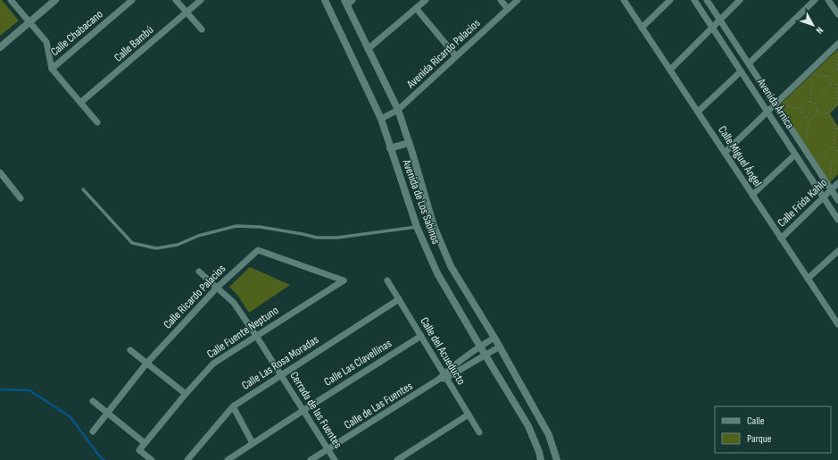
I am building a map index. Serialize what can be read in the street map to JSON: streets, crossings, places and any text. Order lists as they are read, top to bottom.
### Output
{
  "streets": {
    "street": [
      "Calle Chabacano",
      "Calle Bambú",
      "Avenida Ricardo Palacios",
      "Avenida Árnica",
      "Calle Miguel Ángel",
      "Avenida de Los Sabinos",
      "Calle Frida Kahlo",
      "Calle Ricardo Palacios",
      "Calle Fuente Neptuno",
      "Calle del Acueducto",
      "Calle Las Rosa Moradas",
      "Calle Las Clavellinas",
      "Calle de Las Fuentes",
      "Cerrada de las Fuentes"
    ]
  },
  "crossings": [
    ["Avenida Ricardo Palacios", "Avenida de Los Sabinos"],
    ["Avenida Árnica", "Calle Frida Kahlo"],
    ["Calle Miguel Ángel", "Calle Frida Kahlo"],
    ["Calle Ricardo Palacios", "Calle Fuente Neptuno"],
    ["Calle Ricardo Palacios", "Cerrada de las Fuentes"],
    ["Calle Fuente Neptuno", "Cerrada de las Fuentes"],
    ["Calle del Acueducto", "Calle Las Rosa Moradas"],
    ["Calle del Acueducto", "Calle Las Clavellinas"],
    ["Calle del Acueducto", "Calle de Las Fuentes"],
    ["Calle Las Rosa Moradas", "Cerrada de las Fuentes"],
    ["Calle Las Clavellinas", "Cerrada de las Fuentes"],
    ["Calle de Las Fuentes", "Cerrada de las Fuentes"]
  ],
  "legend": ["Calle", "Parque"],
  "north": "bottom right"
}
